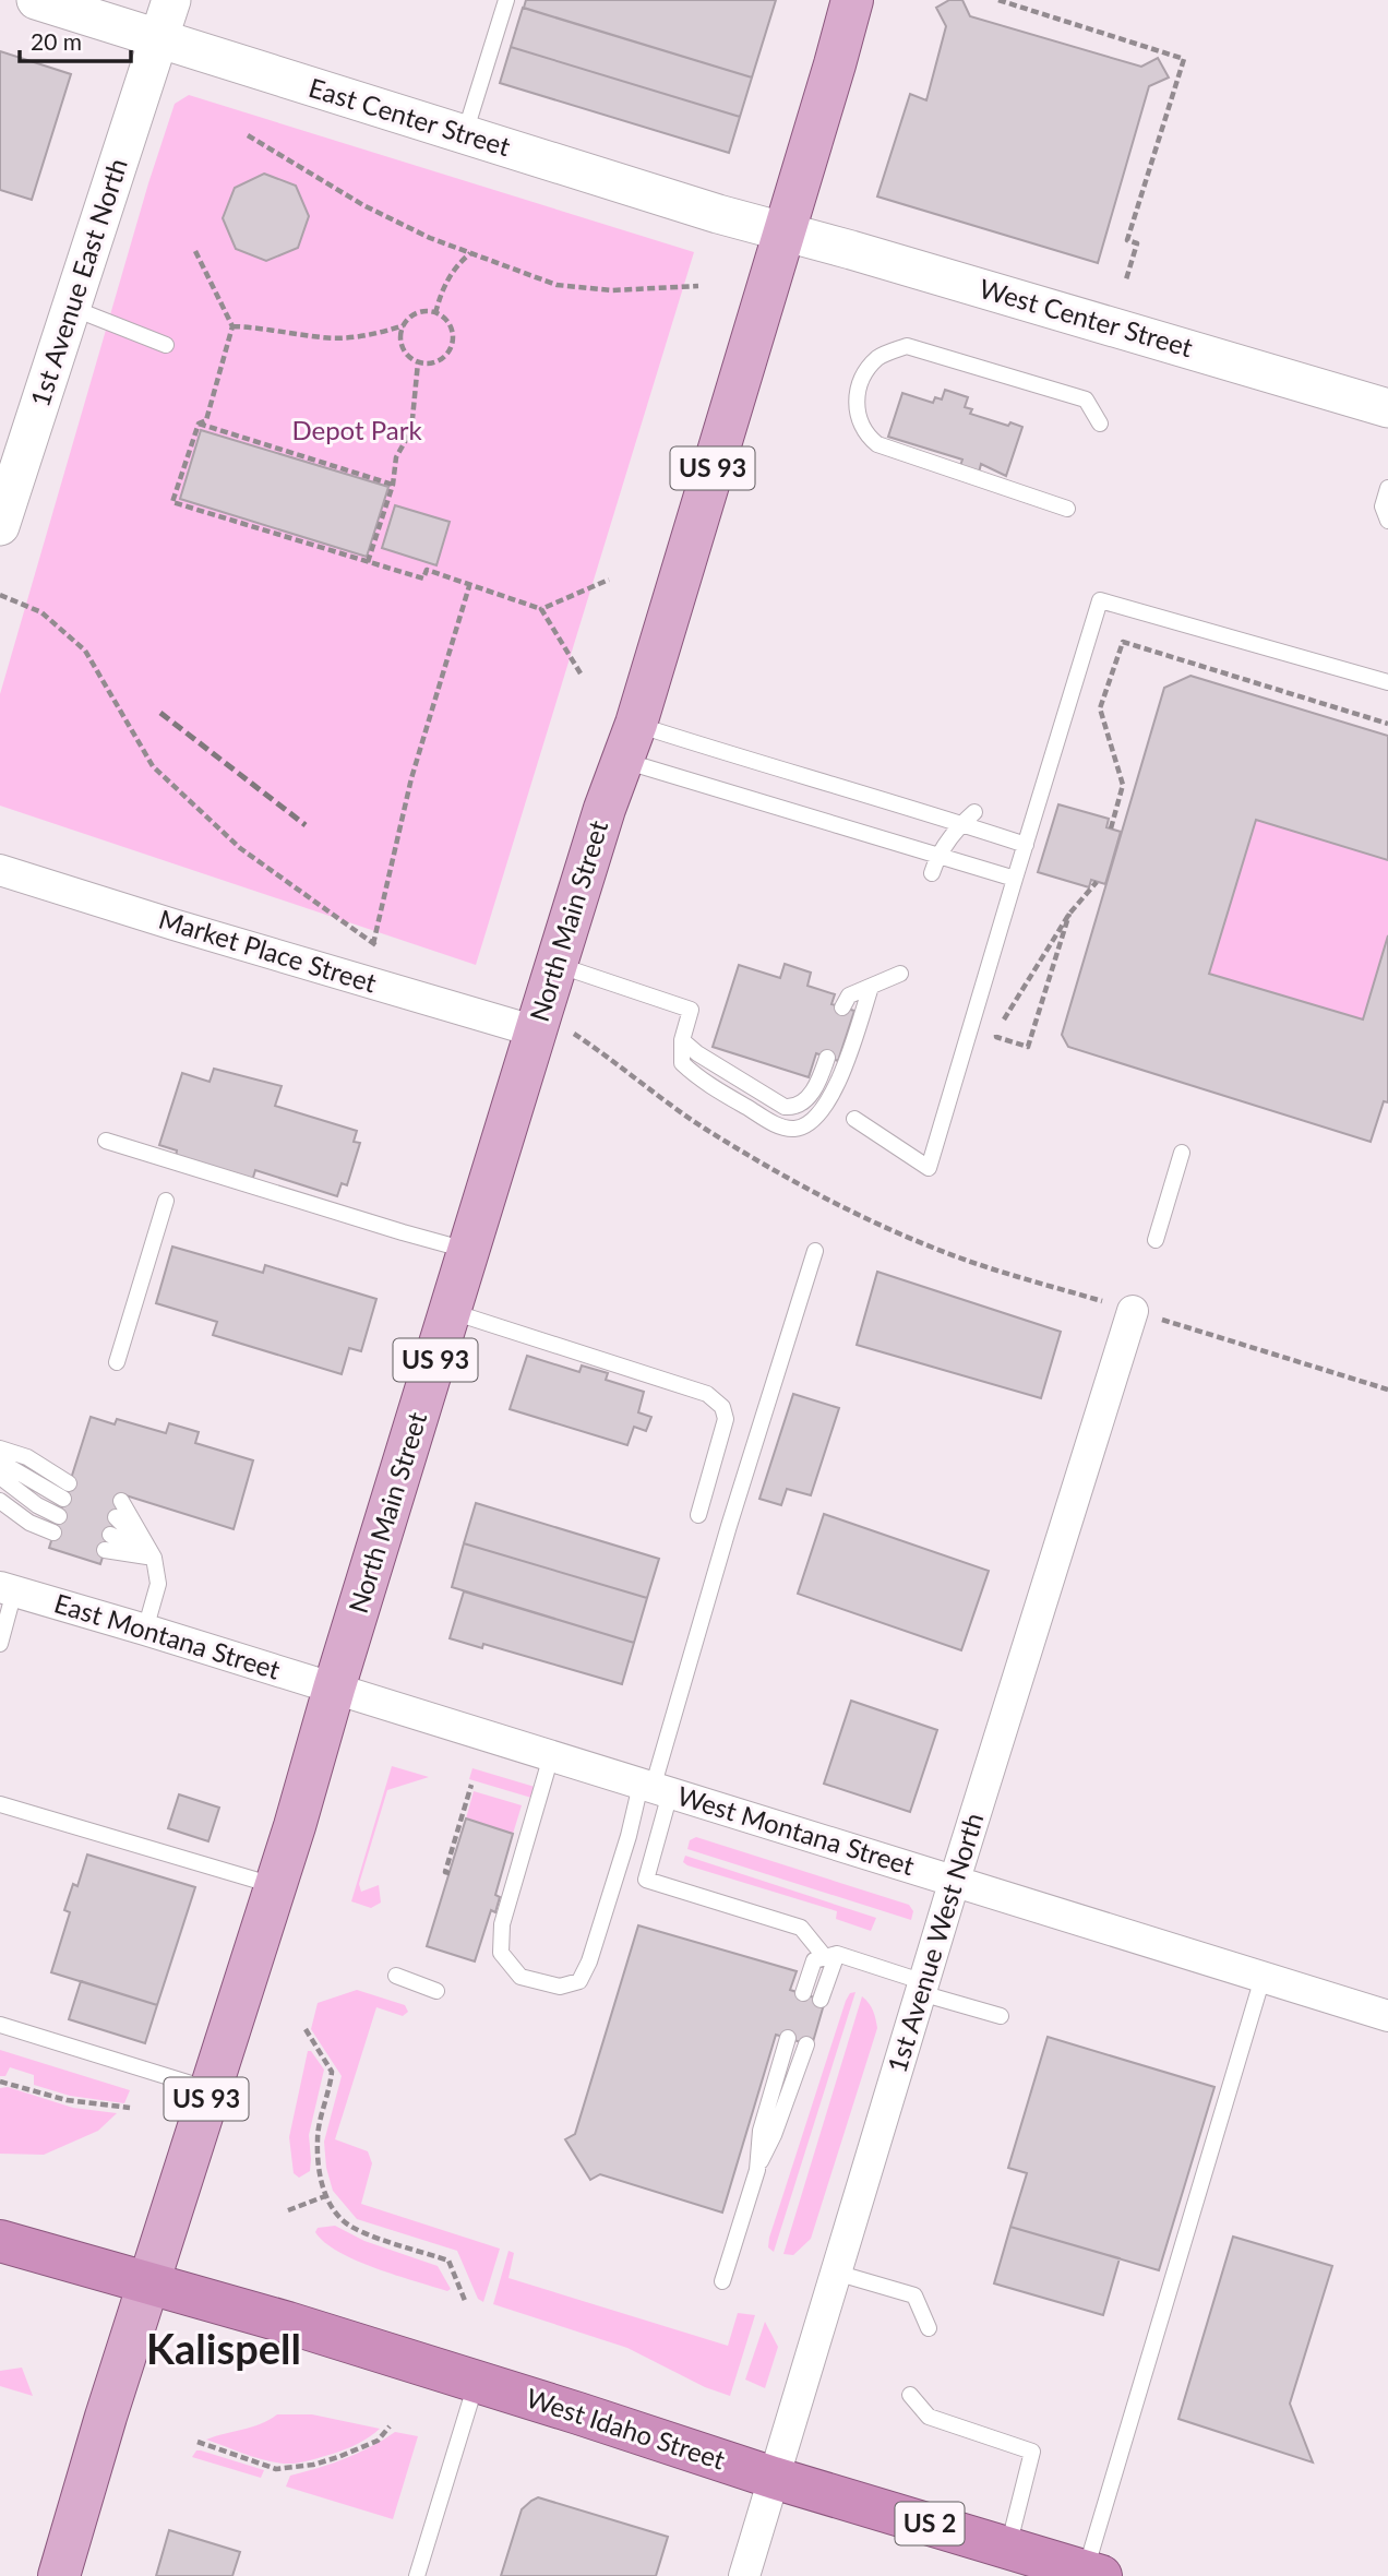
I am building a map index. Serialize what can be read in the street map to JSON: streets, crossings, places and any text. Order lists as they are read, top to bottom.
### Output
{
  "streets": {
    "highway": ["West Idaho Street", "US 2"],
    "main road": ["US 93", "North Main Street"],
    "street": [
      "East Center Street",
      "1st Avenue East North",
      "West Center Street",
      "Market Place Street",
      "East Montana Street",
      "West Montana Street",
      "1st Avenue West North"
    ]
  },
  "crossings": [
    ["East Center Street", "1st Avenue East North"],
    ["East Center Street", "West Center Street"],
    ["East Center Street", "US 93"],
    ["East Center Street", "North Main Street"],
    ["West Center Street", "US 93"],
    ["West Center Street", "North Main Street"],
    ["US 93", "North Main Street"],
    ["North Main Street", "Market Place Street"],
    ["North Main Street", "East Montana Street"],
    ["North Main Street", "West Montana Street"],
    ["North Main Street", "West Idaho Street"],
    ["North Main Street", "US 2"],
    ["East Montana Street", "West Montana Street"],
    ["West Montana Street", "1st Avenue West North"],
    ["1st Avenue West North", "West Idaho Street"],
    ["West Idaho Street", "US 2"]
  ],
  "districts": ["Kalispell"],
  "parks": ["Depot Park"],
  "scale_bar": "20 m"
}
